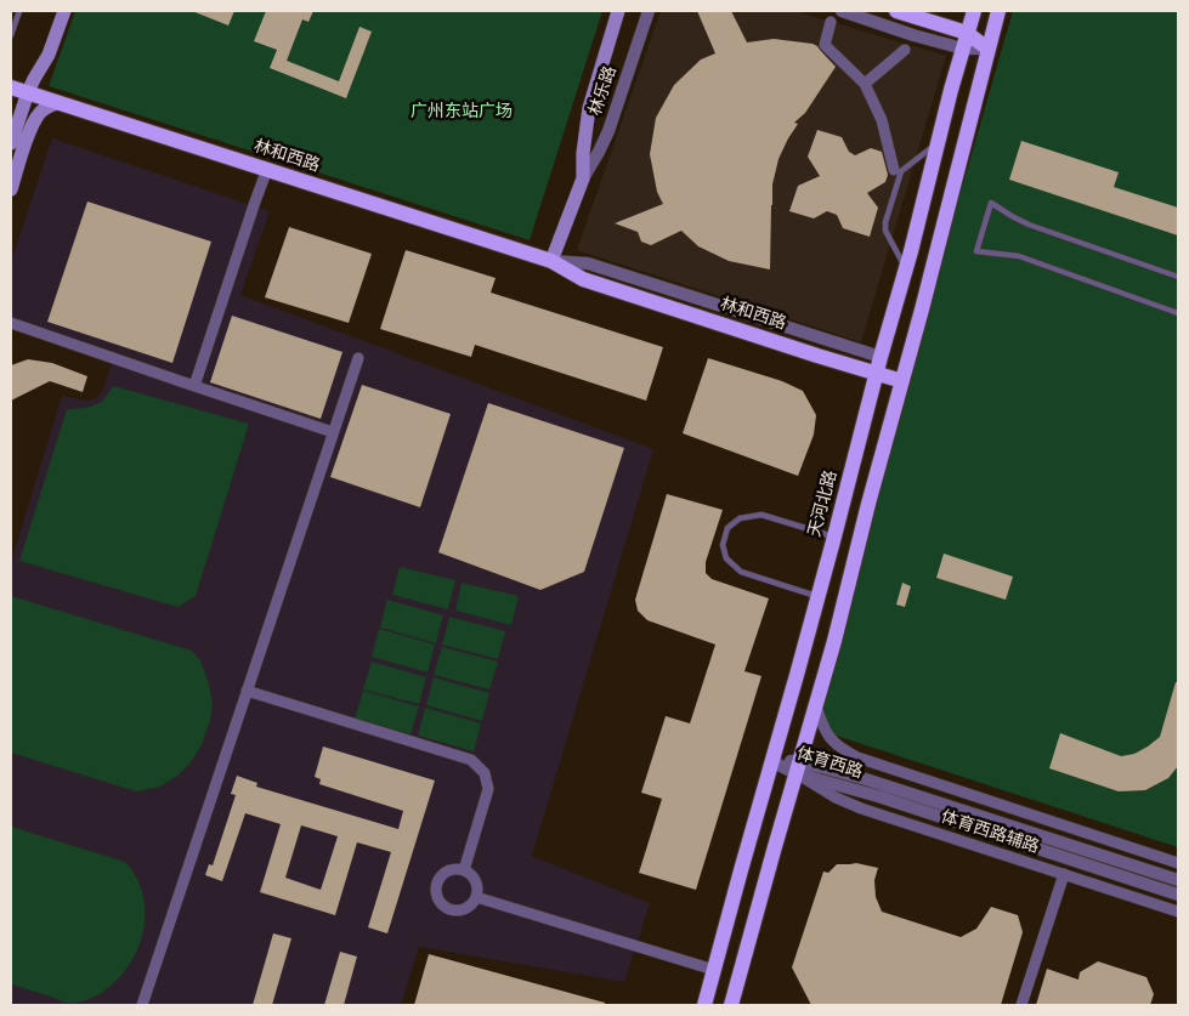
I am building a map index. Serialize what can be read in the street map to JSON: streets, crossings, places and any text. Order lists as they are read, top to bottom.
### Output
{
  "streets": {
    "main road": ["林乐路", "林和西路", "天河北路"],
    "street": ["体育西路", "体育西路辅路"]
  },
  "crossings": [
    ["林乐路", "林和西路"],
    ["林和西路", "天河北路"],
    ["天河北路", "体育西路"],
    ["体育西路", "体育西路辅路"]
  ],
  "parks": ["广州东站广场"]
}
